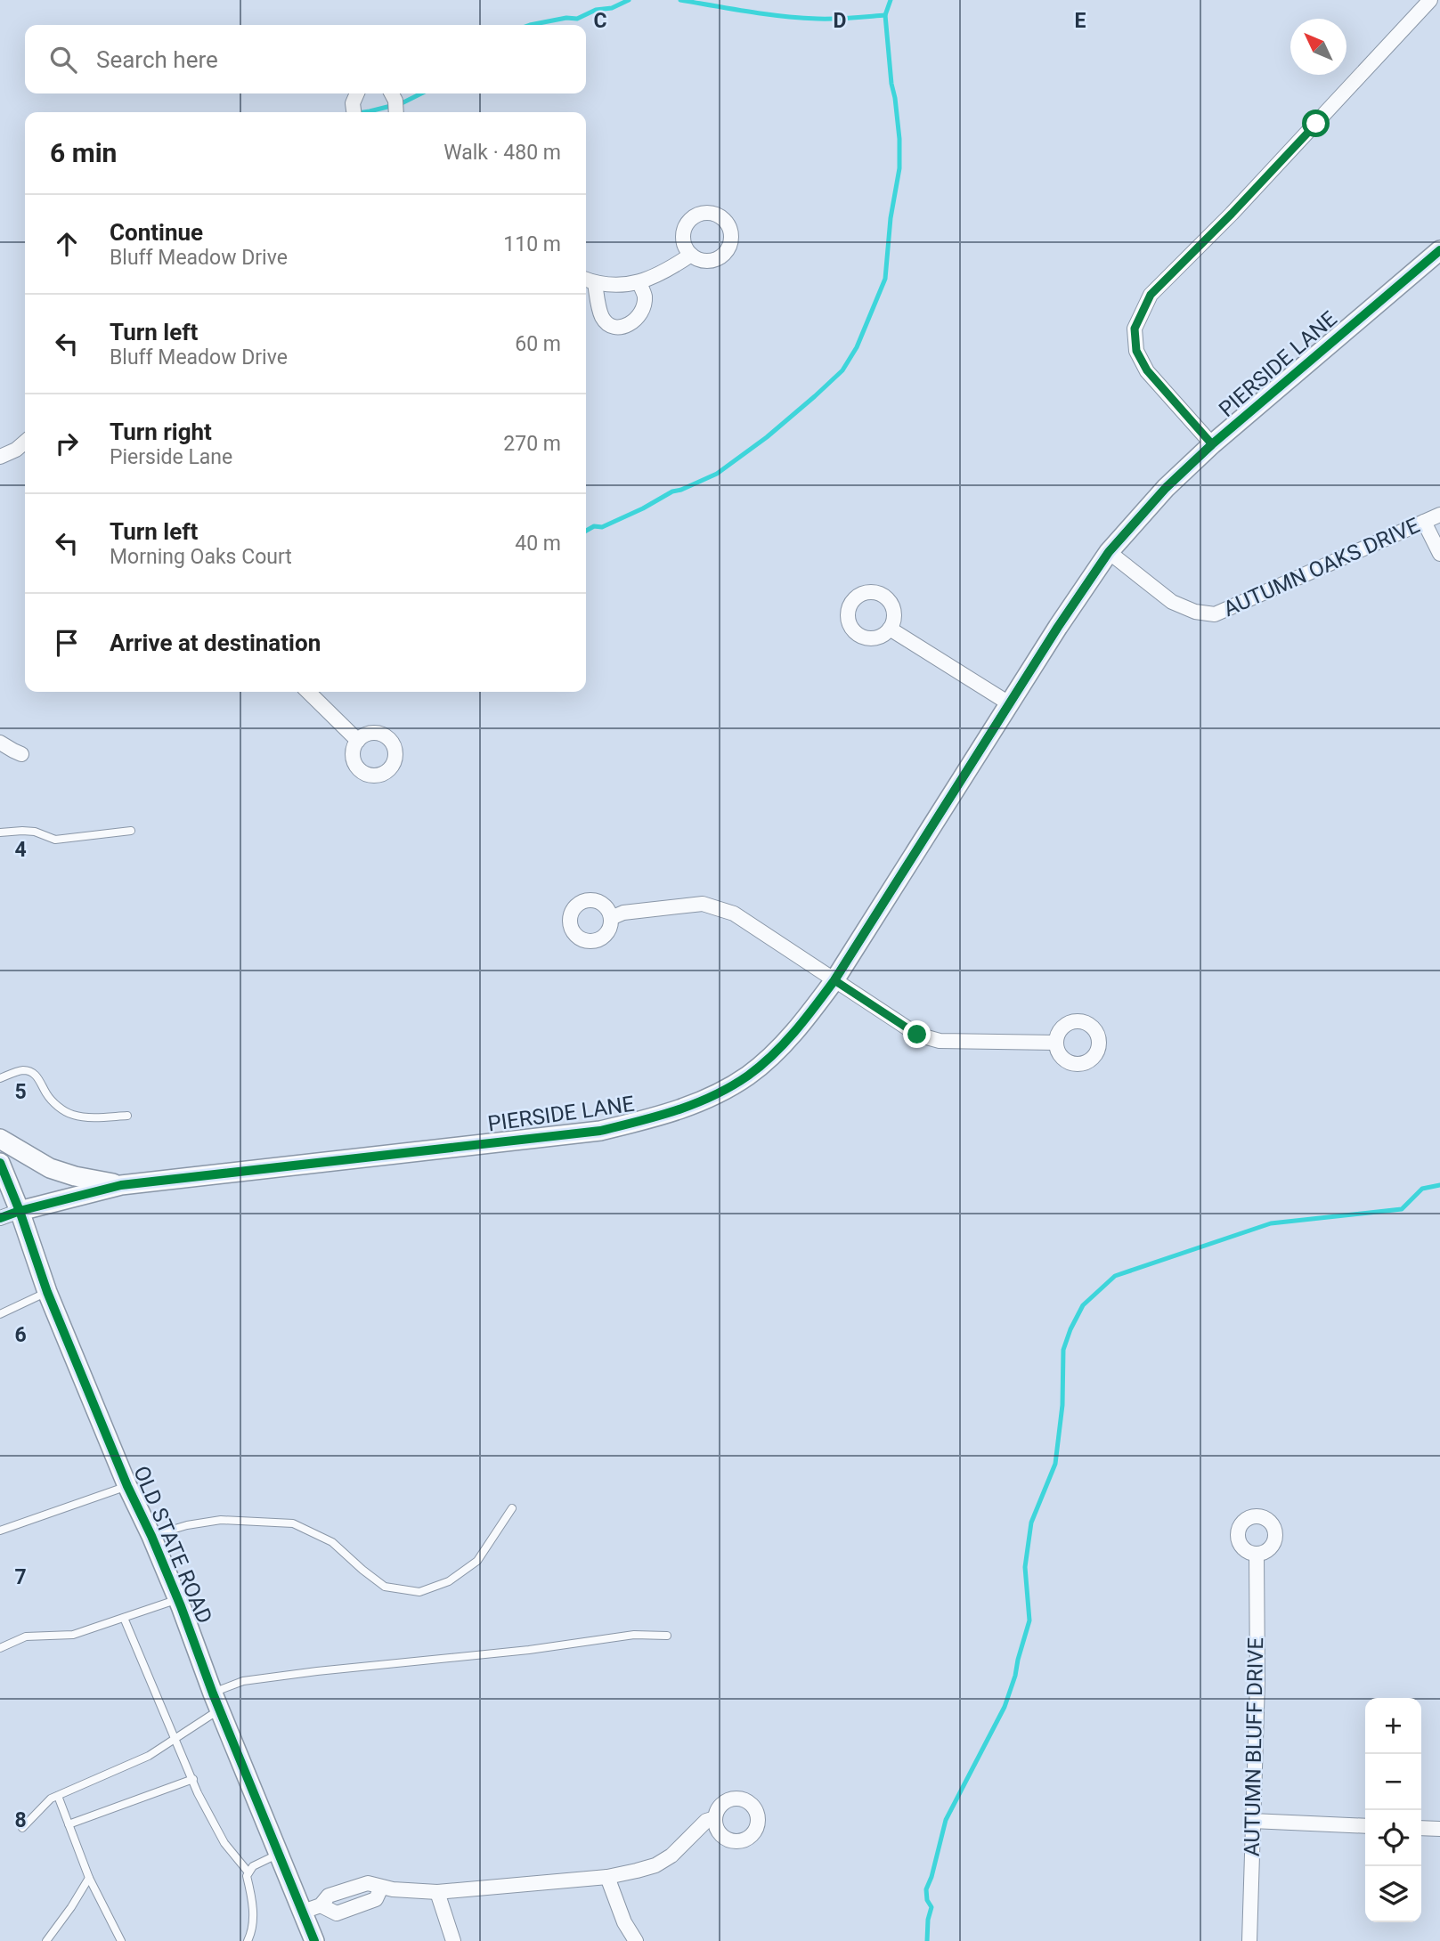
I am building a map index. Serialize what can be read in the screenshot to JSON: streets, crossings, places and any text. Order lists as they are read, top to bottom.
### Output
{
  "streets": {
    "street": [
      "PIERSIDE LANE",
      "AUTUMN OAKS DRIVE",
      "OLD STATE ROAD",
      "AUTUMN BLUFF DRIVE"
    ]
  },
  "crossings": [
    ["PIERSIDE LANE", "AUTUMN OAKS DRIVE"],
    ["PIERSIDE LANE", "OLD STATE ROAD"]
  ],
  "north": "top left",
  "page": {
    "search": "Search here",
    "heading": ["6 min", "Walk · 480 m"],
    "list": [
      ["Continue", "Bluff Meadow Drive", "110 m"],
      ["Turn left", "Bluff Meadow Drive", "60 m"],
      ["Turn right", "Pierside Lane", "270 m"],
      ["Turn left", "Morning Oaks Court", "40 m"],
      "Arrive at destination"
    ],
    "map_buttons": ["+", "−"]
  },
  "grid": {
    "columns": ["C", "D", "E"],
    "rows": [
      "4",
      "5",
      "6",
      "7",
      "8"
    ]
  }
}
